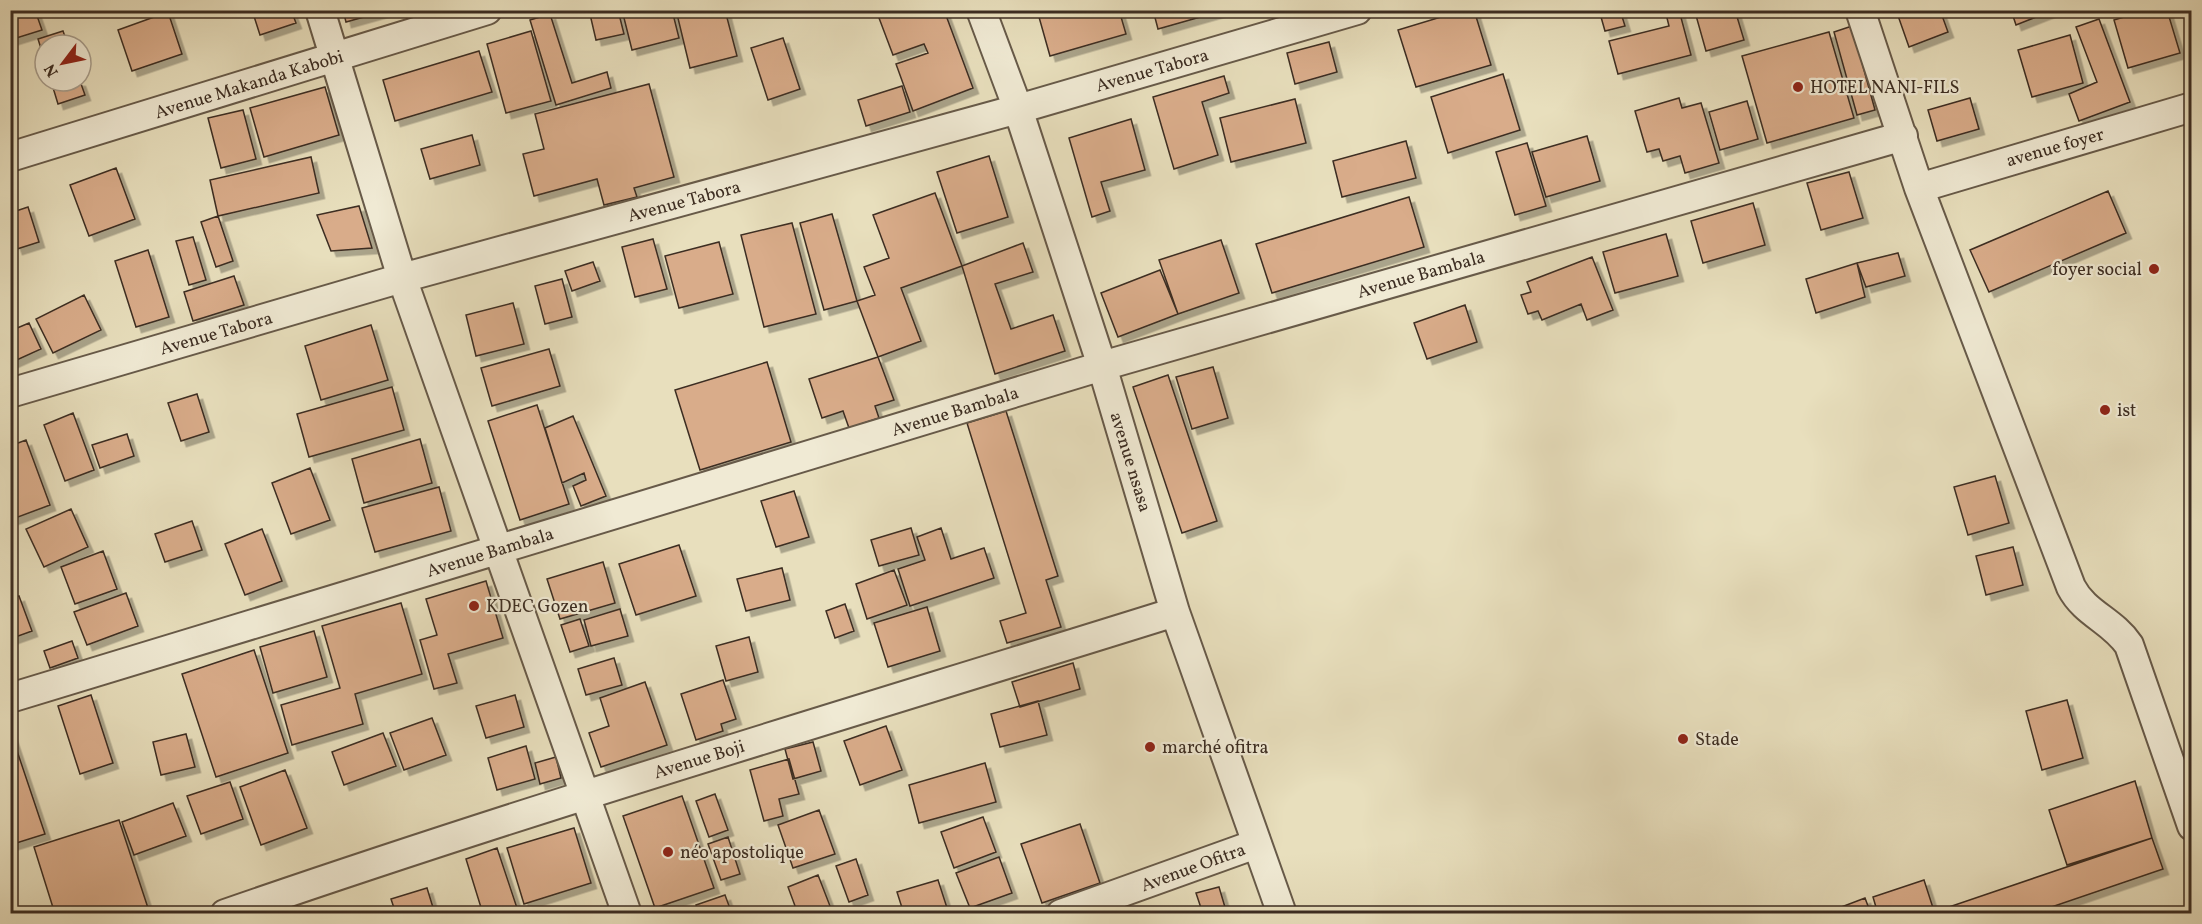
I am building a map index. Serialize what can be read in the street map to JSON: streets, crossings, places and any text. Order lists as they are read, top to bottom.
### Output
{
  "streets": {
    "street": [
      "Avenue Tabora",
      "Avenue Makanda Kabobi",
      "avenue foyer",
      "Avenue Bambala",
      "avenue nsasa",
      "Avenue Boji",
      "Avenue Ofitra"
    ]
  },
  "crossings": [
    ["Avenue Tabora", "avenue nsasa"],
    ["Avenue Bambala", "avenue nsasa"],
    ["avenue nsasa", "Avenue Boji"],
    ["avenue nsasa", "Avenue Ofitra"]
  ],
  "places": [
    "HOTEL NANI-FILS",
    "foyer social",
    "ist",
    "KDEC Gozen",
    "Stade",
    "marché ofitra",
    "néo apostolique"
  ],
  "north": "bottom left"
}
